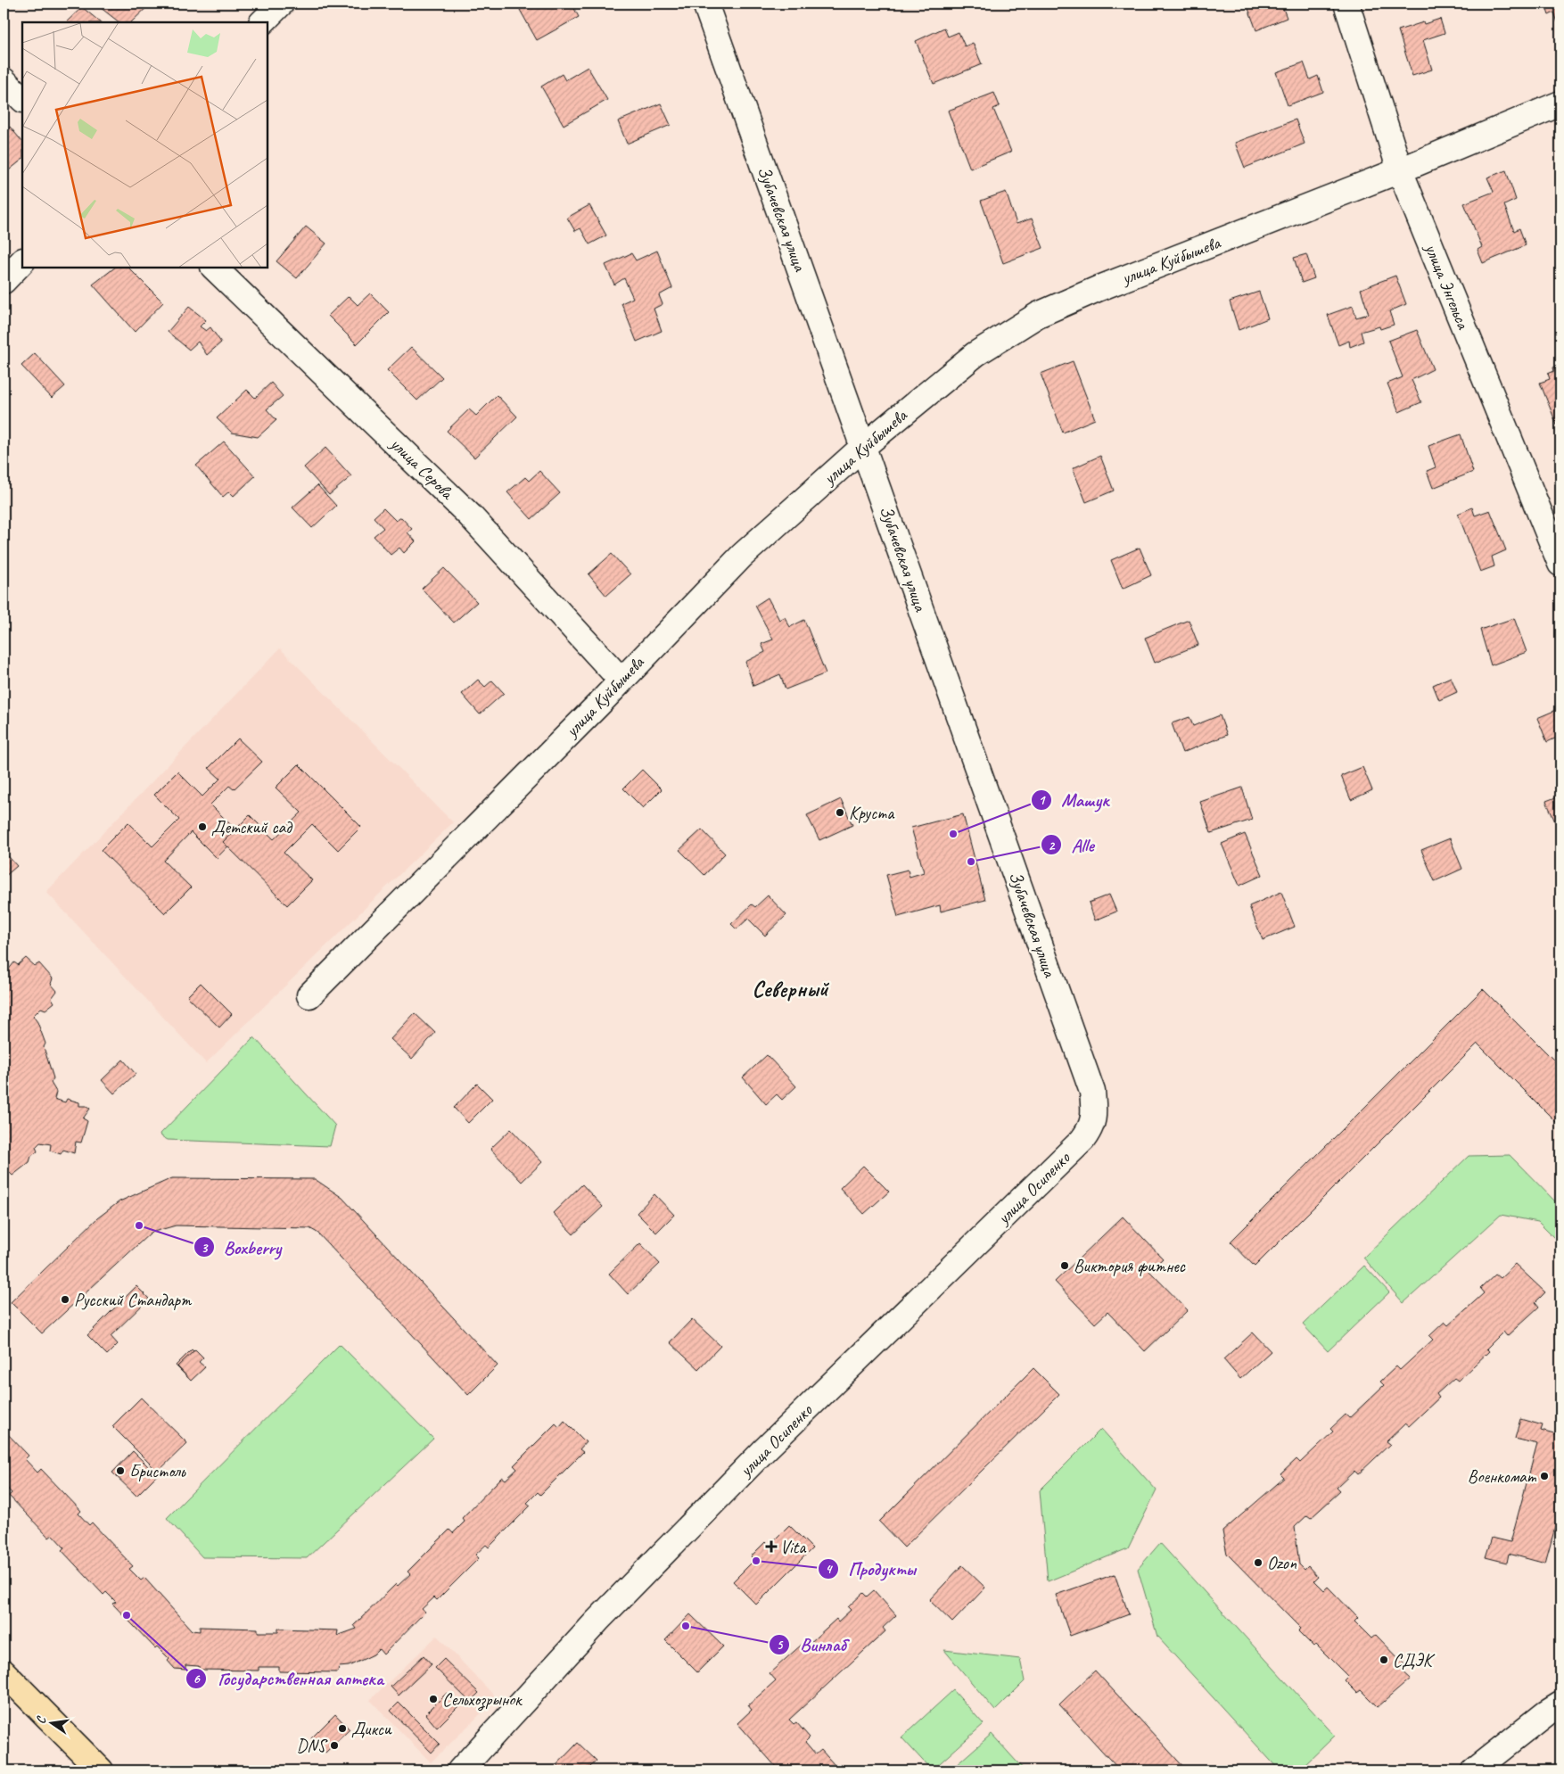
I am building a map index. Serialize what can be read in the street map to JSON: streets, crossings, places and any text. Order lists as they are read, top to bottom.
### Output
{
  "streets": {
    "street": [
      "Зубачевская улица",
      "улица Куйбышева",
      "улица Энгельса",
      "улица Серова",
      "улица Осипенко"
    ]
  },
  "crossings": [
    ["Зубачевская улица", "улица Куйбышева"],
    ["Зубачевская улица", "улица Осипенко"],
    ["улица Куйбышева", "улица Энгельса"],
    ["улица Куйбышева", "улица Серова"]
  ],
  "districts": ["Северный"],
  "places": {
    "other": [
      "Круста",
      "Детский сад",
      "Машук",
      "Alle",
      "Boxberry",
      "Виктория фитнес",
      "Русский Стандарт",
      "Бристоль",
      "Военкомат",
      "Продукты",
      "Ozon",
      "Государственная аптека",
      "Винлаб",
      "СДЭК",
      "Сельхозрынок",
      "Дикси",
      "DNS"
    ],
    "health": ["Vita"]
  },
  "north": "left"
}
